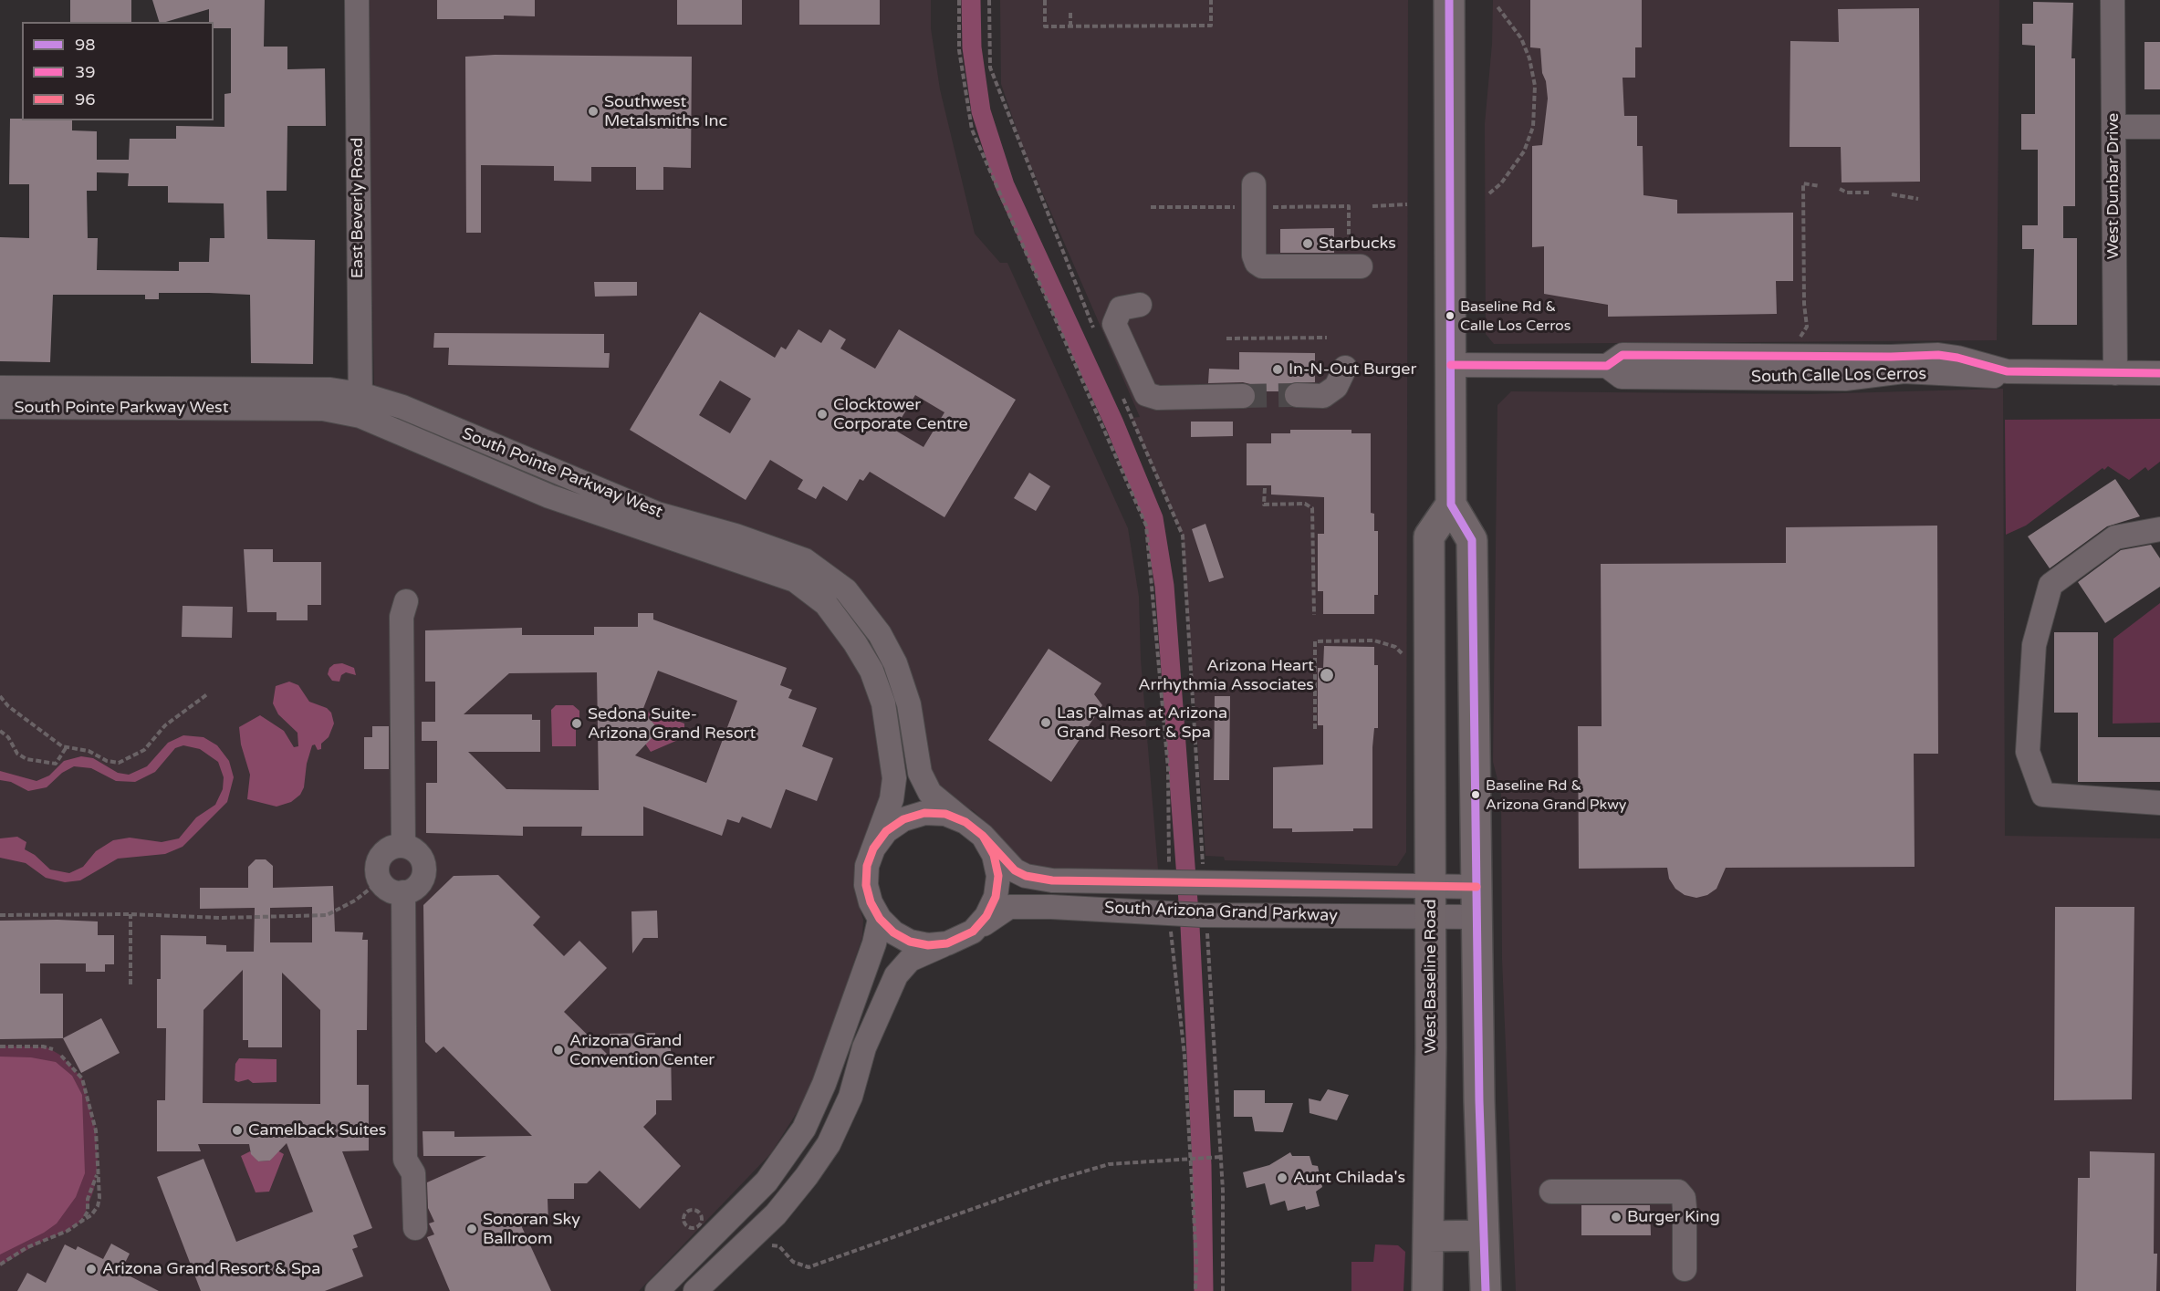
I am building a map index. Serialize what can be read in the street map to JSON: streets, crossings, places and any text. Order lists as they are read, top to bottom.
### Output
{
  "streets": {
    "main road": ["West Baseline Road"],
    "street": [
      "West Dunbar Drive",
      "East Beverly Road",
      "South Calle Los Cerros",
      "South Pointe Parkway West",
      "South Arizona Grand Parkway"
    ]
  },
  "crossings": [
    ["West Dunbar Drive", "South Calle Los Cerros"],
    ["East Beverly Road", "South Pointe Parkway West"],
    ["South Pointe Parkway West", "South Arizona Grand Parkway"],
    ["South Arizona Grand Parkway", "West Baseline Road"]
  ],
  "places": [
    "Southwest Metalsmiths Inc",
    "Starbucks",
    "Baseline Rd & Calle Los Cerros",
    "In-N-Out Burger",
    "Clocktower Corporate Centre",
    "Arizona Heart Arrhythmia Associates",
    "Las Palmas at Arizona Grand Resort & Spa",
    "Sedona Suite- Arizona Grand Resort",
    "Baseline Rd & Arizona Grand Pkwy",
    "Arizona Grand Convention Center",
    "Camelback Suites",
    "Aunt Chilada's",
    "Burger King",
    "Sonoran Sky Ballroom",
    "Arizona Grand Resort & Spa"
  ],
  "lines": ["transit line 98", "transit line 39", "transit line 96"],
  "legend": ["98", "39", "96"]
}
